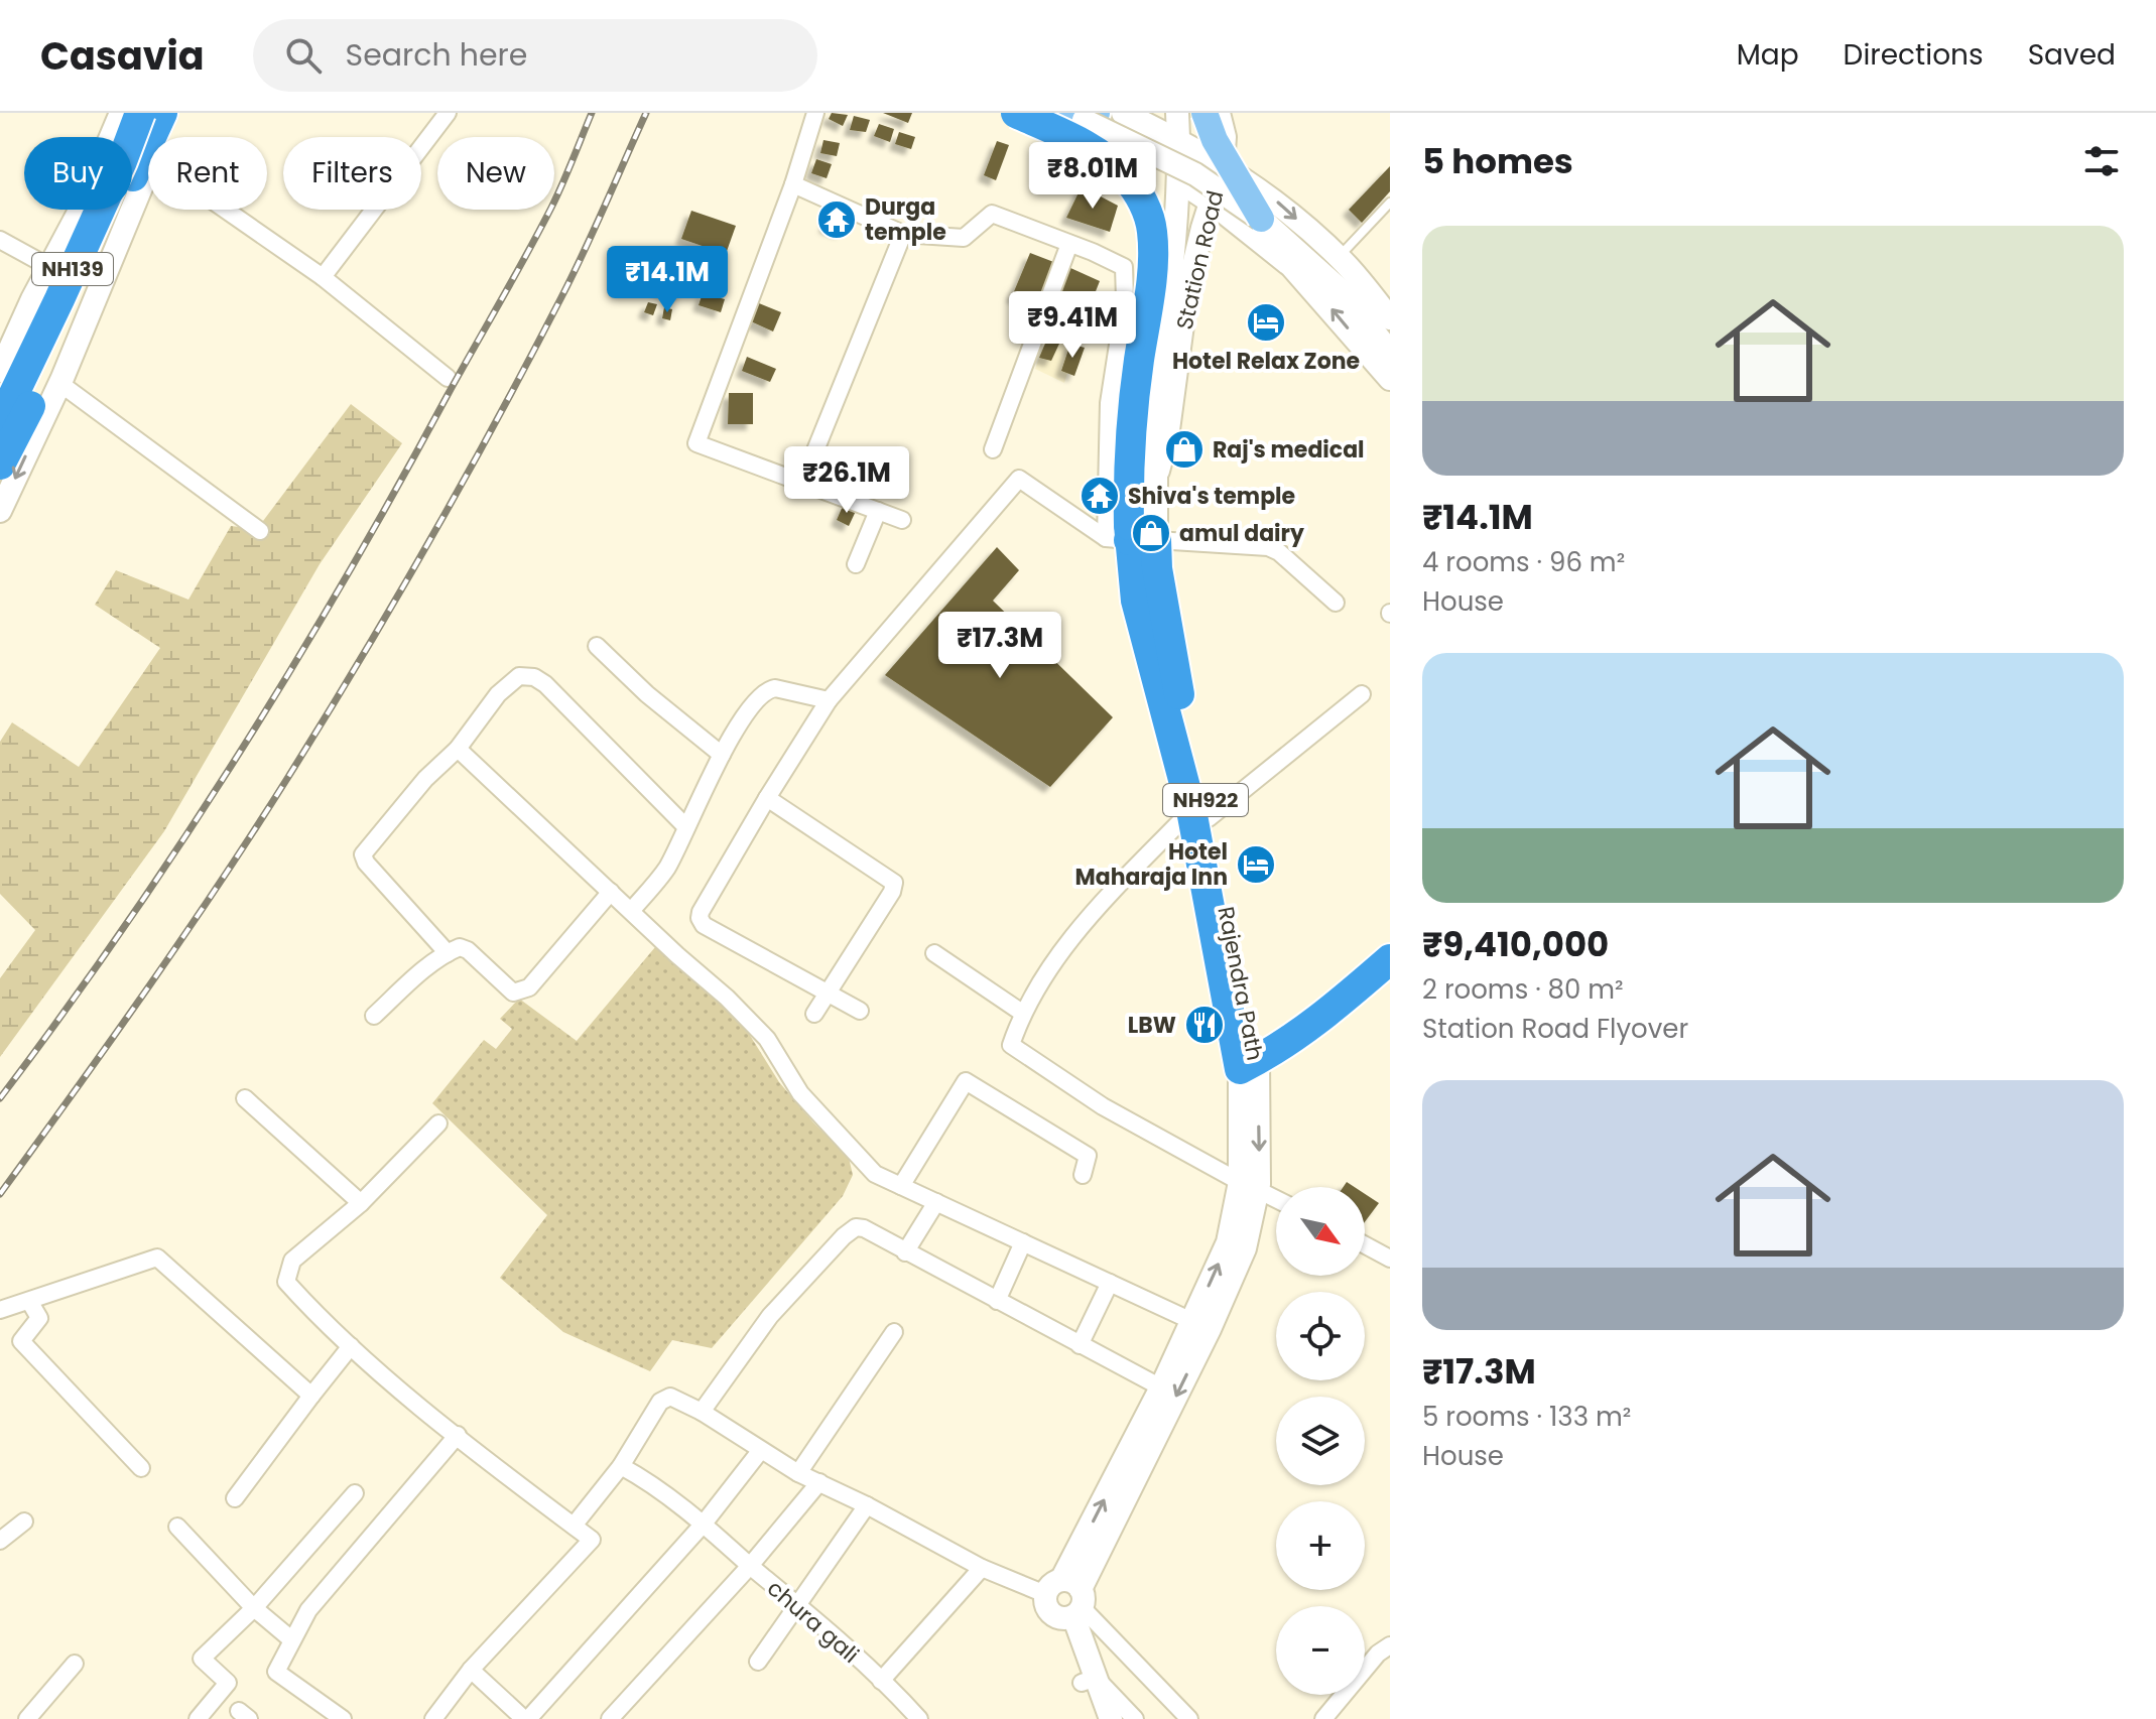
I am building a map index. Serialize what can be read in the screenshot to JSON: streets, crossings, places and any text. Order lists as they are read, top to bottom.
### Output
{
  "streets": {
    "highway": ["NH139", "NH922", "Rajendra Path"],
    "main road": ["Station Road"],
    "street": ["chura gali"]
  },
  "crossings": [
    ["NH922", "Rajendra Path"]
  ],
  "places": {
    "temple": ["Durga temple", "Shiva's temple"],
    "hotel": ["Hotel Relax Zone", "Hotel Maharaja Inn"],
    "shop": ["Raj's medical", "amul dairy"],
    "restaurant": ["LBW"]
  },
  "north": "bottom right",
  "page": {
    "header": "Casavia",
    "search": "Search here",
    "nav": ["Map", "Directions", "Saved"],
    "heading": "5 homes",
    "chip": [
      "Buy",
      "Rent",
      "Filters",
      "New"
    ],
    "price": [
      "₹8.01M",
      "₹14.1M",
      "₹9.41M",
      "₹26.1M",
      "₹17.3M"
    ],
    "list": [
      {
        "name": "₹14.1M",
        "note": "4 rooms · 96 m² · House"
      },
      {
        "name": "₹9,410,000",
        "note": "2 rooms · 80 m² · Station Road Flyover"
      },
      {
        "name": "₹17.3M",
        "note": "5 rooms · 133 m² · House"
      }
    ],
    "map_buttons": ["+", "−"]
  }
}
